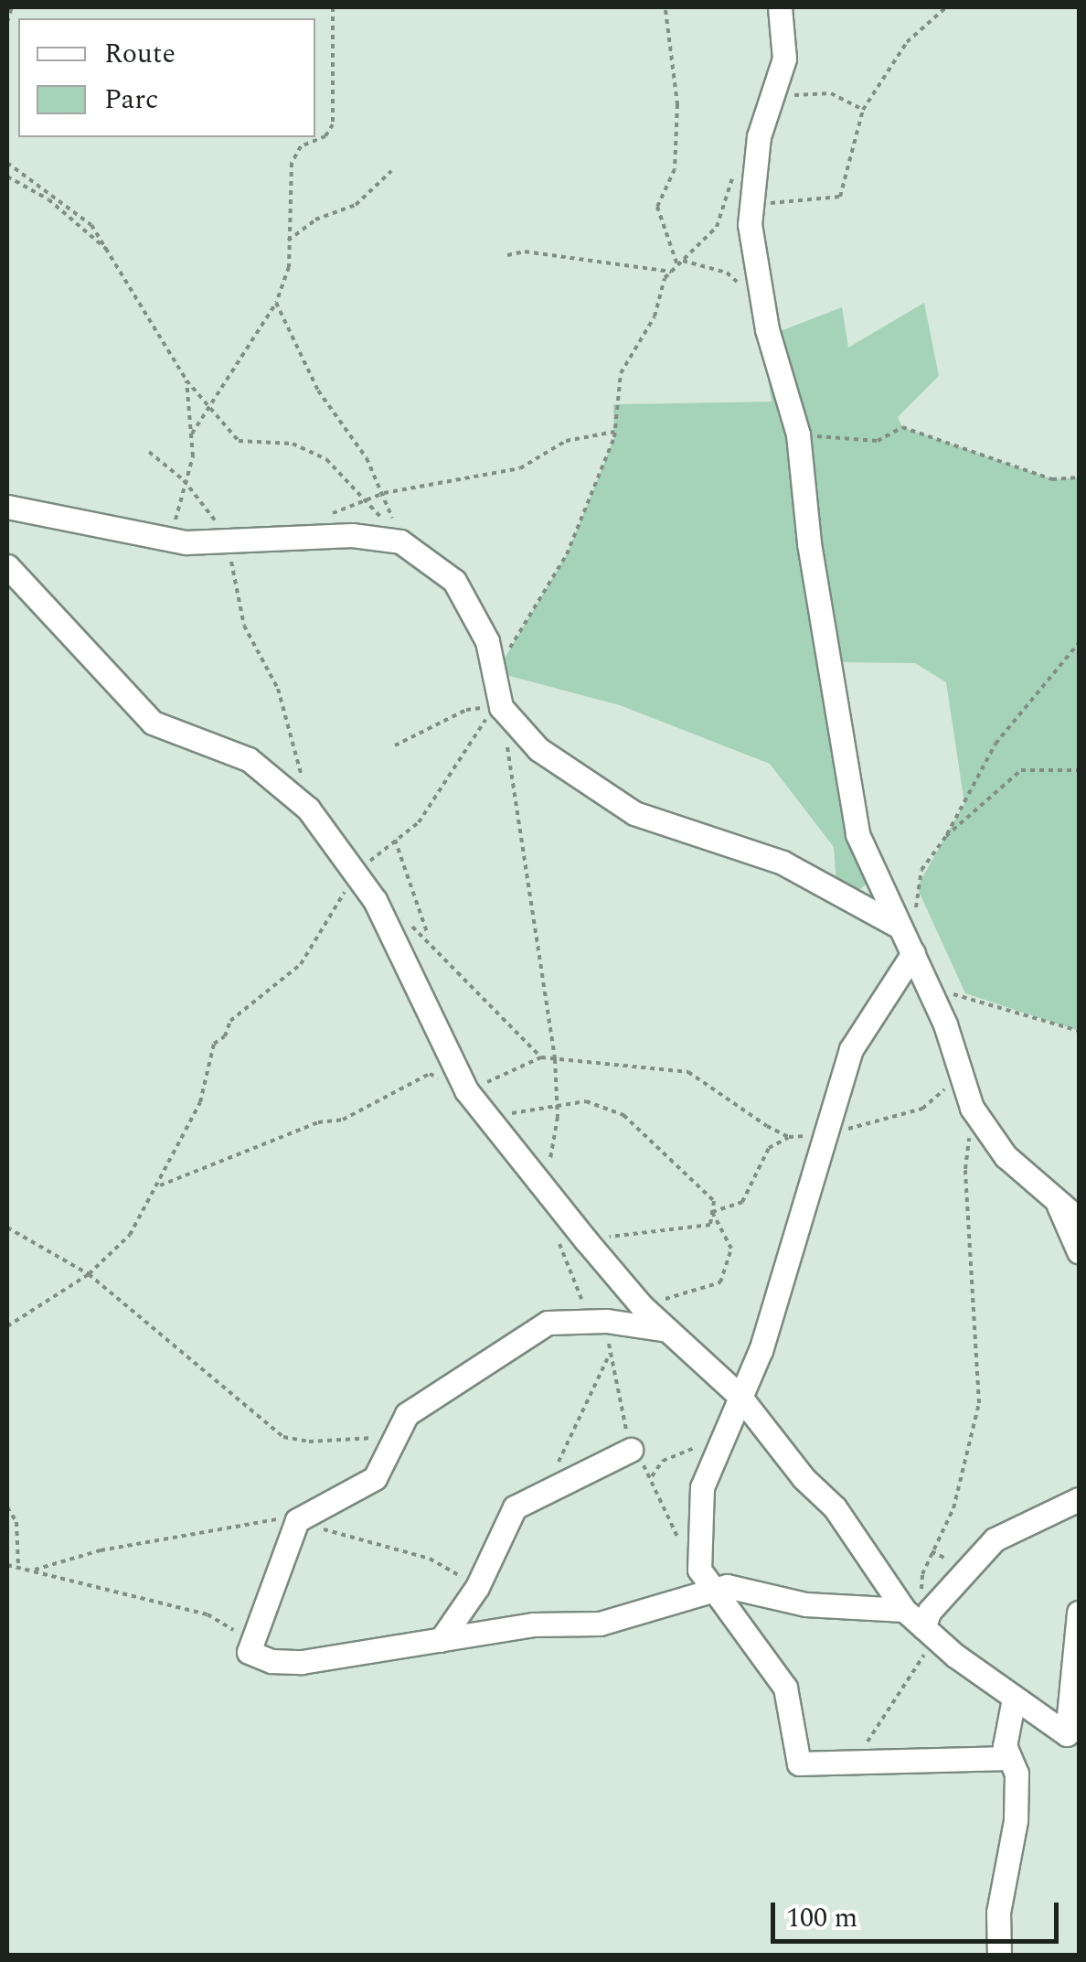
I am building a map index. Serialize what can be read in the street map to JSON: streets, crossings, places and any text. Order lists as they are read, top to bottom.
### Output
{
  "legend": ["Route", "Parc"],
  "scale_bar": "100 m"
}
